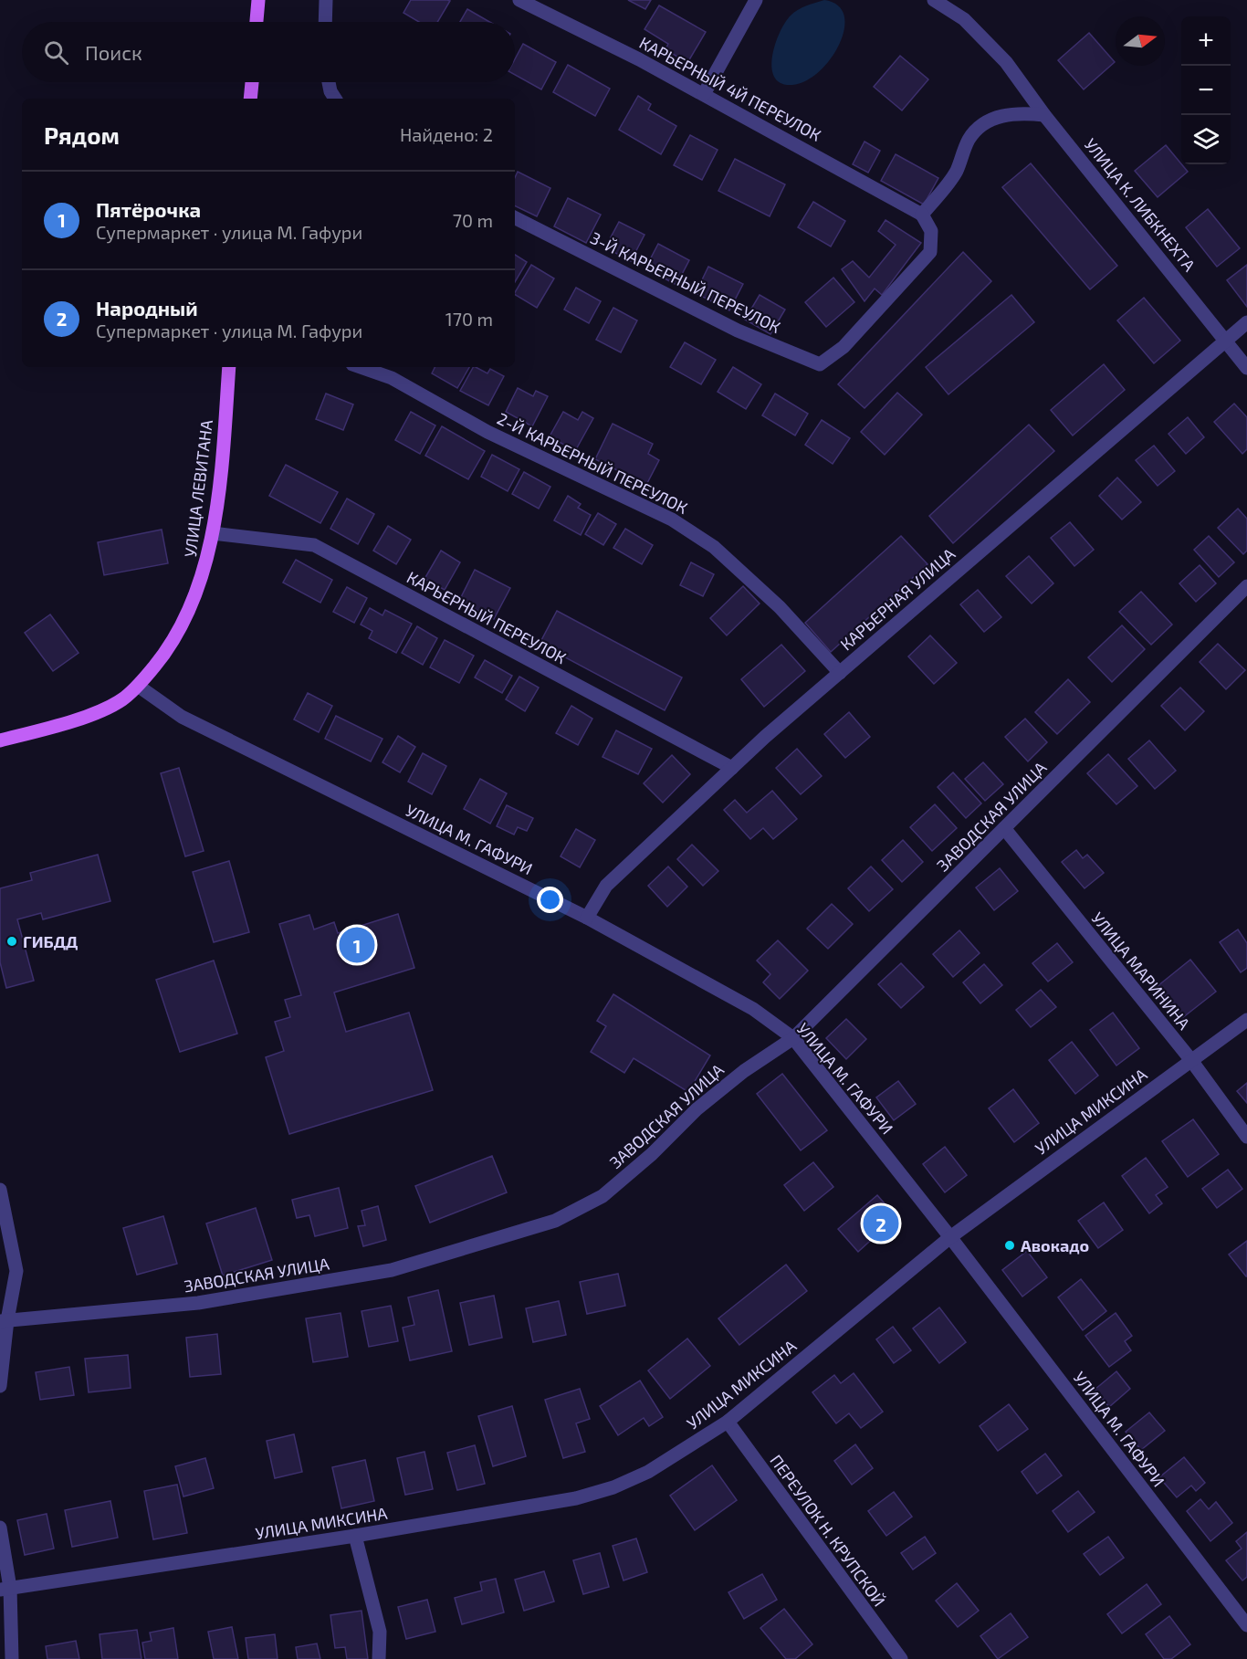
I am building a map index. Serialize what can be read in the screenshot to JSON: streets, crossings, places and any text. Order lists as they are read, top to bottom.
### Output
{
  "streets": {
    "main road": ["УЛИЦА ЛЕВИТАНА"],
    "street": [
      "КАРЬЕРНЫЙ 4Й ПЕРЕУЛОК",
      "УЛИЦА К. ЛИБКНЕХТА",
      "3-Й КАРЬЕРНЫЙ ПЕРЕУЛОК",
      "2-Й КАРЬЕРНЫЙ ПЕРЕУЛОК",
      "КАРЬЕРНАЯ УЛИЦА",
      "КАРЬЕРНЫЙ ПЕРЕУЛОК",
      "ЗАВОДСКАЯ УЛИЦА",
      "УЛИЦА М. ГАФУРИ",
      "УЛИЦА МАРИНИНА",
      "УЛИЦА МИКСИНА",
      "ПЕРЕУЛОК Н. КРУПСКОЙ"
    ]
  },
  "crossings": [
    ["КАРЬЕРНЫЙ 4Й ПЕРЕУЛОК", "3-Й КАРЬЕРНЫЙ ПЕРЕУЛОК"],
    ["УЛИЦА К. ЛИБКНЕХТА", "КАРЬЕРНАЯ УЛИЦА"],
    ["2-Й КАРЬЕРНЫЙ ПЕРЕУЛОК", "КАРЬЕРНАЯ УЛИЦА"],
    ["УЛИЦА ЛЕВИТАНА", "КАРЬЕРНЫЙ ПЕРЕУЛОК"],
    ["УЛИЦА ЛЕВИТАНА", "УЛИЦА М. ГАФУРИ"],
    ["КАРЬЕРНАЯ УЛИЦА", "КАРЬЕРНЫЙ ПЕРЕУЛОК"],
    ["КАРЬЕРНАЯ УЛИЦА", "УЛИЦА М. ГАФУРИ"],
    ["ЗАВОДСКАЯ УЛИЦА", "УЛИЦА М. ГАФУРИ"],
    ["ЗАВОДСКАЯ УЛИЦА", "УЛИЦА МАРИНИНА"],
    ["УЛИЦА М. ГАФУРИ", "УЛИЦА МИКСИНА"],
    ["УЛИЦА МАРИНИНА", "УЛИЦА МИКСИНА"],
    ["УЛИЦА МИКСИНА", "ПЕРЕУЛОК Н. КРУПСКОЙ"]
  ],
  "places": ["ГИБДД", "Авокадо"],
  "north": "right",
  "page": {
    "map_buttons": ["+", "−"],
    "search": "Поиск",
    "heading": ["Рядом", "Найдено: 2"],
    "list": [
      {
        "mark": "1",
        "name": "Пятёрочка",
        "note": "Супермаркет · улица М. Гафури",
        "value": "70 m"
      },
      {
        "mark": "2",
        "name": "Народный",
        "note": "Супермаркет · улица М. Гафури",
        "value": "170 m"
      }
    ],
    "pins": ["1", "2"]
  }
}
